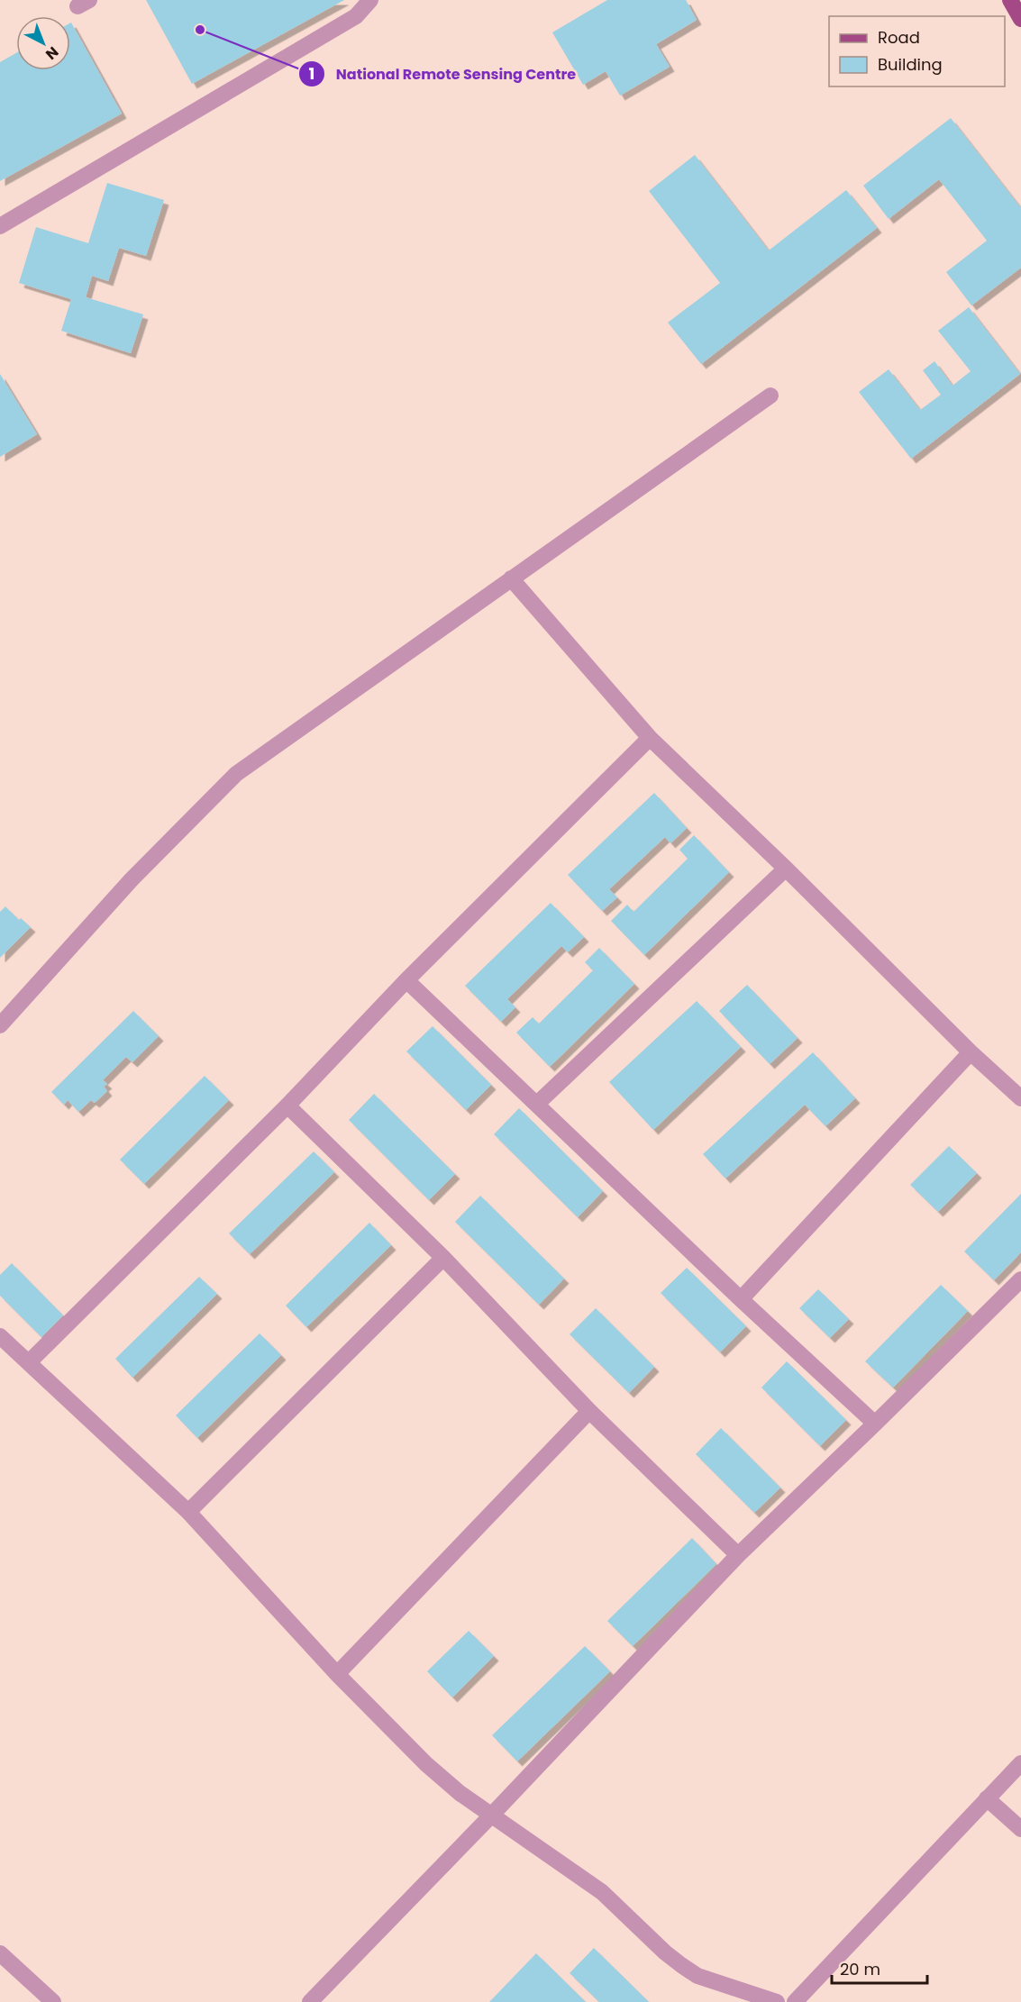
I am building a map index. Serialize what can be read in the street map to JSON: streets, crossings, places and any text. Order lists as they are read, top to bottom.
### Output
{
  "places": ["National Remote Sensing Centre"],
  "legend": ["Road", "Building"],
  "scale_bar": "20 m",
  "north": "bottom right"
}
